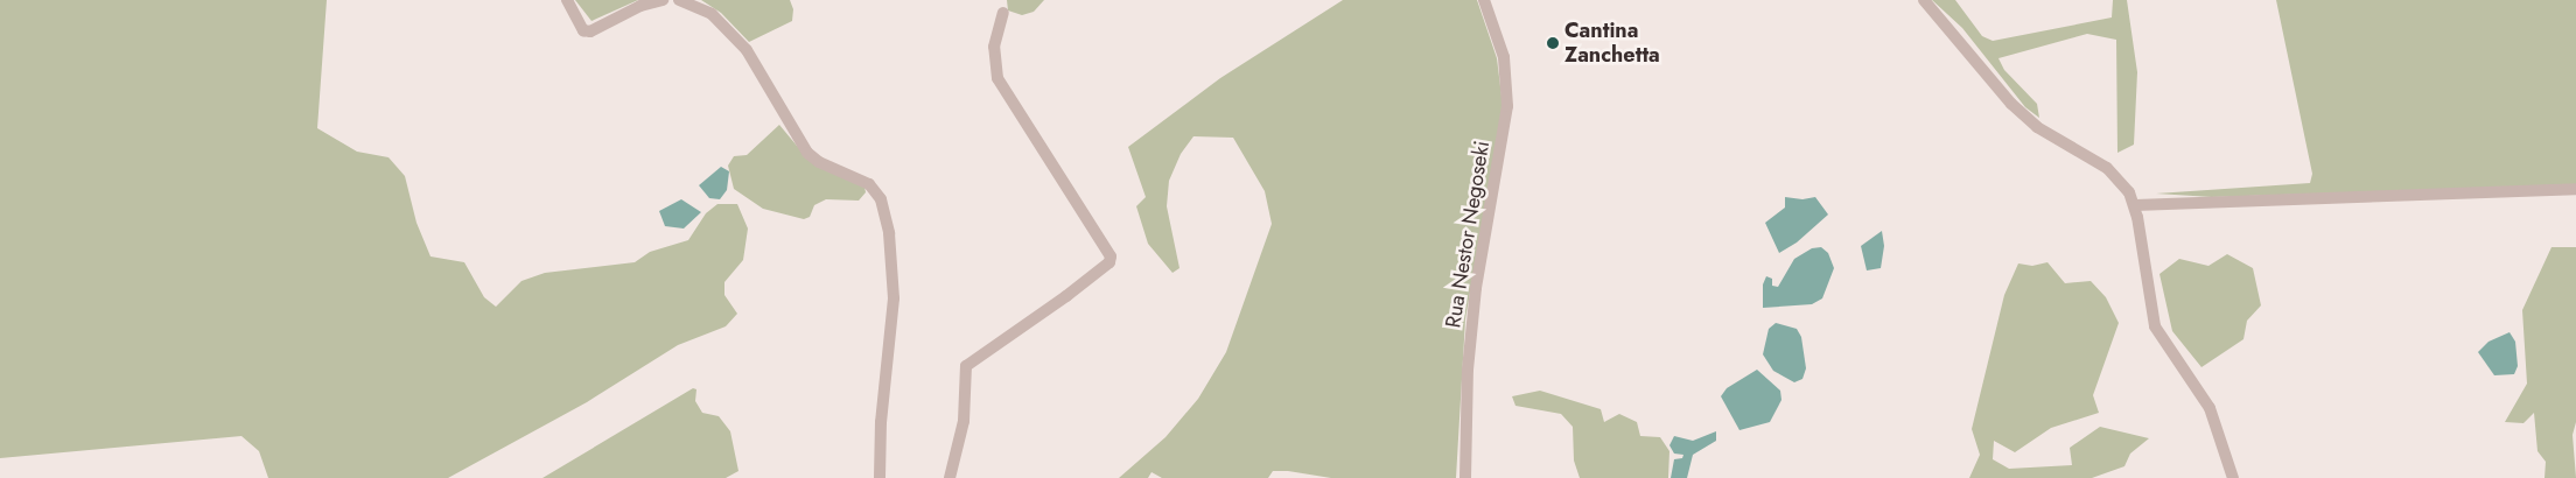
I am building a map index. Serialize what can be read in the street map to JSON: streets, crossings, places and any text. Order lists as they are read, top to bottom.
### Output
{
  "streets": {
    "street": ["Rua Nestor Negoseki"]
  },
  "places": ["Cantina Zanchetta"]
}
